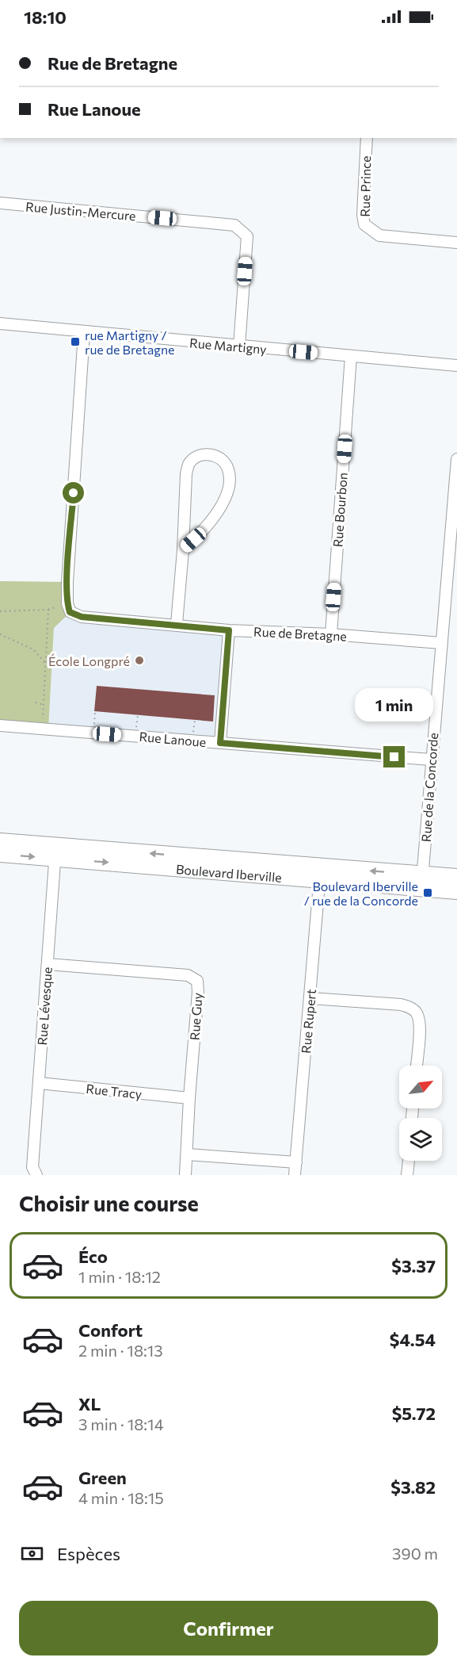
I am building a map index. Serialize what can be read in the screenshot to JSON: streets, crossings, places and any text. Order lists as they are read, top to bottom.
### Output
{
  "streets": {
    "street": [
      "Rue Prince",
      "Rue Justin-Mercure",
      "Rue Martigny",
      "Rue Bourbon",
      "Rue de Bretagne",
      "Rue Lanoue",
      "Rue de la Concorde",
      "Boulevard Iberville",
      "Rue Lévesque",
      "Rue Guy",
      "Rue Rupert",
      "Rue Tracy"
    ]
  },
  "crossings": [
    ["Rue Justin-Mercure", "Rue Martigny"],
    ["Rue Martigny", "Rue Bourbon"],
    ["Rue Martigny", "Rue de Bretagne"],
    ["Rue Bourbon", "Rue de Bretagne"],
    ["Rue de Bretagne", "Rue de la Concorde"],
    ["Rue Lanoue", "Rue de la Concorde"],
    ["Rue de la Concorde", "Boulevard Iberville"],
    ["Boulevard Iberville", "Rue Lévesque"],
    ["Boulevard Iberville", "Rue Rupert"],
    ["Rue Lévesque", "Rue Guy"],
    ["Rue Lévesque", "Rue Tracy"],
    ["Rue Guy", "Rue Tracy"]
  ],
  "places": {
    "transit": ["rue Martigny / rue de Bretagne", "Boulevard Iberville / rue de la Concorde"],
    "other": ["École Longpré"]
  },
  "north": "top right",
  "page": {
    "status": "18:10",
    "banner": ["Rue de Bretagne", "Rue Lanoue"],
    "bubble": "1 min",
    "heading": "Choisir une course",
    "list": [
      {
        "name": "Éco",
        "note": "1 min · 18:12",
        "value": "$3.37"
      },
      {
        "name": "Confort",
        "note": "2 min · 18:13",
        "value": "$4.54"
      },
      {
        "name": "XL",
        "note": "3 min · 18:14",
        "value": "$5.72"
      },
      {
        "name": "Green",
        "note": "4 min · 18:15",
        "value": "$3.82"
      }
    ],
    "pay": ["Espèces", "390 m"],
    "buttons": "Confirmer"
  }
}
